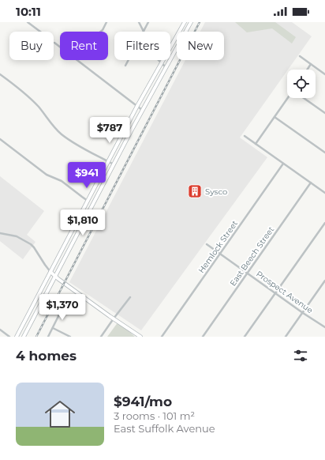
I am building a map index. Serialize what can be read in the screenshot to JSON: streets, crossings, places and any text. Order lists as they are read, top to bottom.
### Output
{
  "streets": {
    "street": ["Hemlock Street", "East Beech Street", "Prospect Avenue"]
  },
  "crossings": [
    ["Hemlock Street", "Prospect Avenue"],
    ["East Beech Street", "Prospect Avenue"]
  ],
  "places": {
    "building": ["Sysco"]
  },
  "page": {
    "status": "10:11",
    "chip": [
      "Buy",
      "Rent",
      "Filters",
      "New"
    ],
    "price": [
      "$787",
      "$941",
      "$1,810",
      "$1,370"
    ],
    "heading": "4 homes",
    "list": [
      {
        "name": "$941/mo",
        "note": "3 rooms · 101 m² · East Suffolk Avenue"
      }
    ]
  }
}
